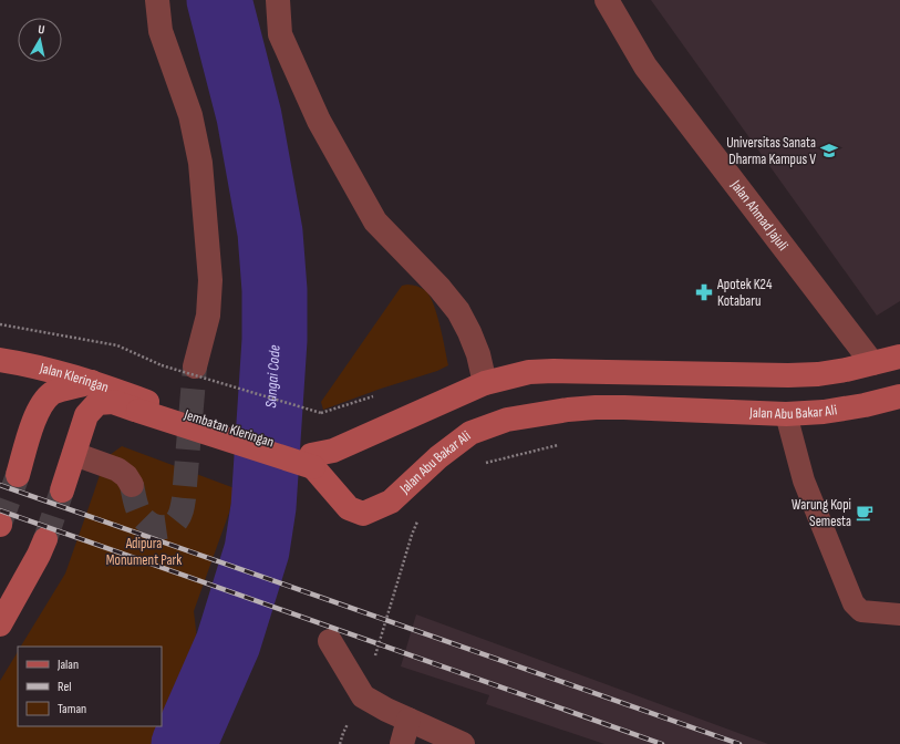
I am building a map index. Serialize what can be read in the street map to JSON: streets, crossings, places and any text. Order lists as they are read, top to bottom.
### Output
{
  "streets": {
    "main road": ["Jalan Kleringan", "Jalan Abu Bakar Ali", "Jembatan Kleringan"],
    "street": ["Jalan Ahmad Jajuli"]
  },
  "crossings": [
    ["Jalan Kleringan", "Jembatan Kleringan"],
    ["Jalan Abu Bakar Ali", "Jembatan Kleringan"]
  ],
  "water": ["Sungai Code"],
  "parks": ["Adipura Monument Park"],
  "places": {
    "school or university": ["Universitas Sanata Dharma Kampus V"],
    "pharmacy": ["Apotek K24 Kotabaru"],
    "cafe": ["Warung Kopi Semesta"]
  },
  "legend": ["Jalan", "Rel", "Taman"],
  "north": "top"
}
